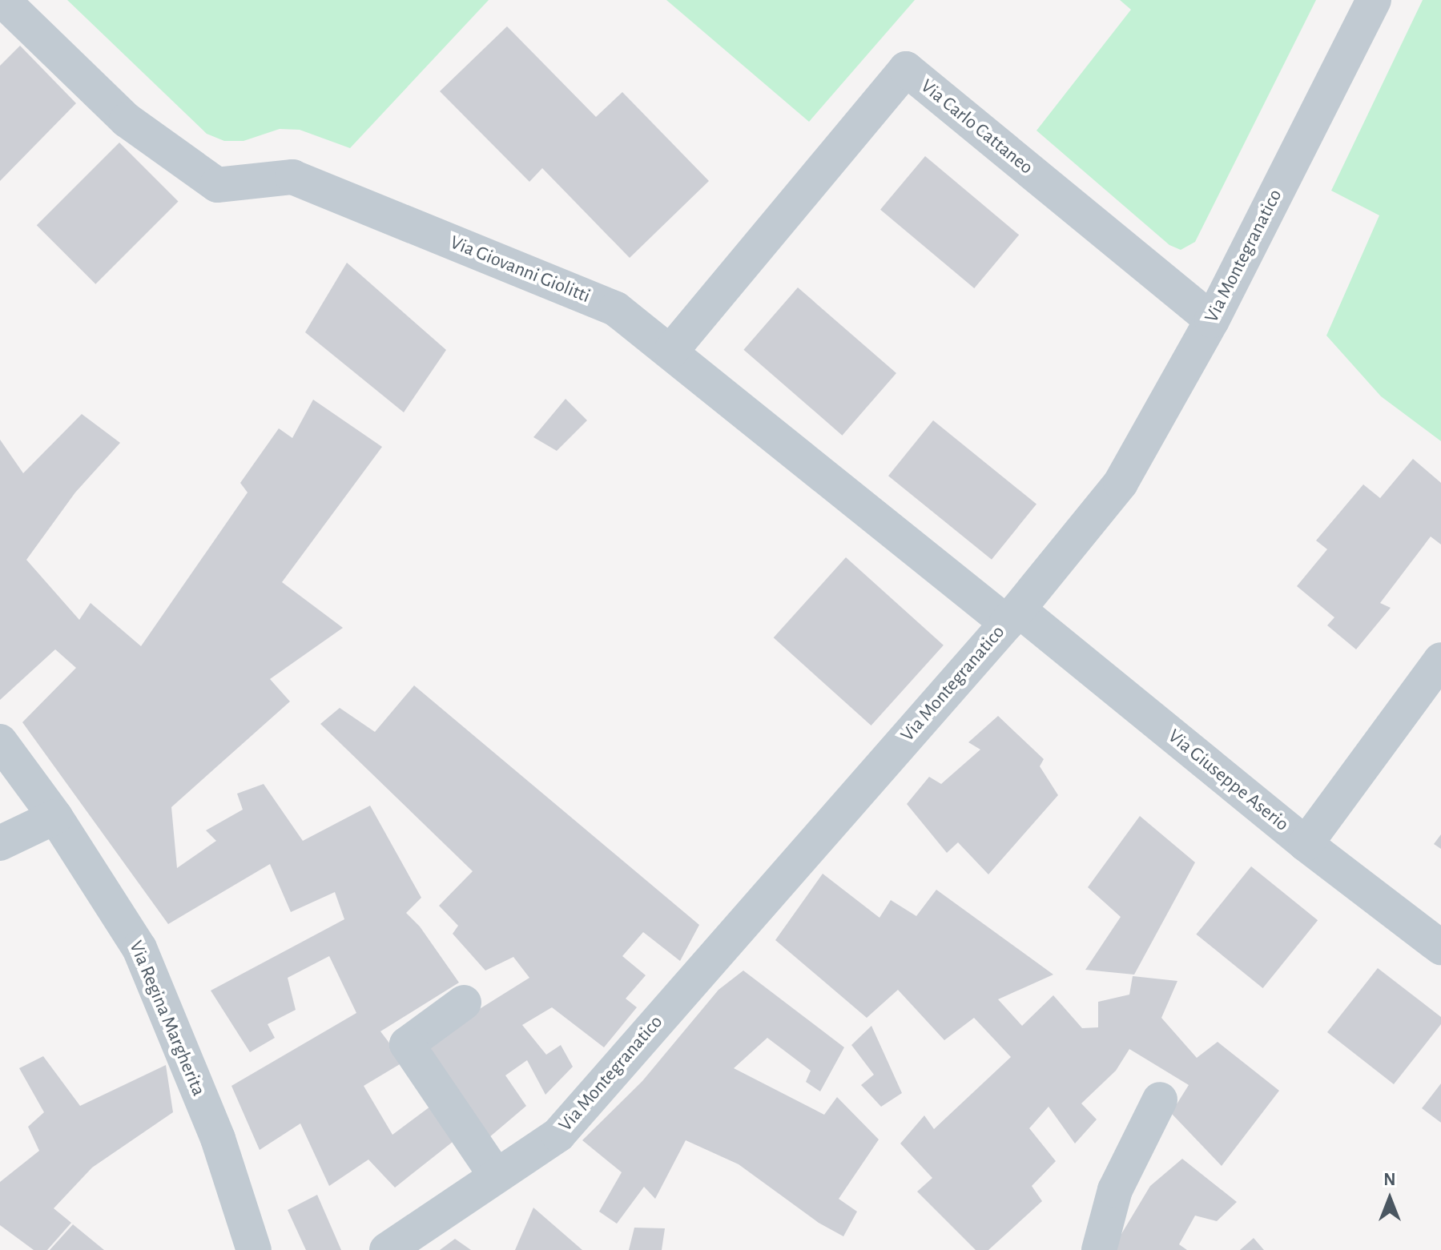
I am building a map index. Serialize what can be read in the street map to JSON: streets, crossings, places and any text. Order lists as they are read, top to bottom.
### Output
{
  "streets": {
    "street": [
      "Via Carlo Cattaneo",
      "Via Montegranatico",
      "Via Giovanni Giolitti",
      "Via Giuseppe Aserio",
      "Via Regina Margherita"
    ]
  },
  "crossings": [
    ["Via Carlo Cattaneo", "Via Montegranatico"],
    ["Via Carlo Cattaneo", "Via Giovanni Giolitti"],
    ["Via Montegranatico", "Via Giovanni Giolitti"],
    ["Via Montegranatico", "Via Giuseppe Aserio"],
    ["Via Giovanni Giolitti", "Via Giuseppe Aserio"]
  ],
  "north": "top"
}
